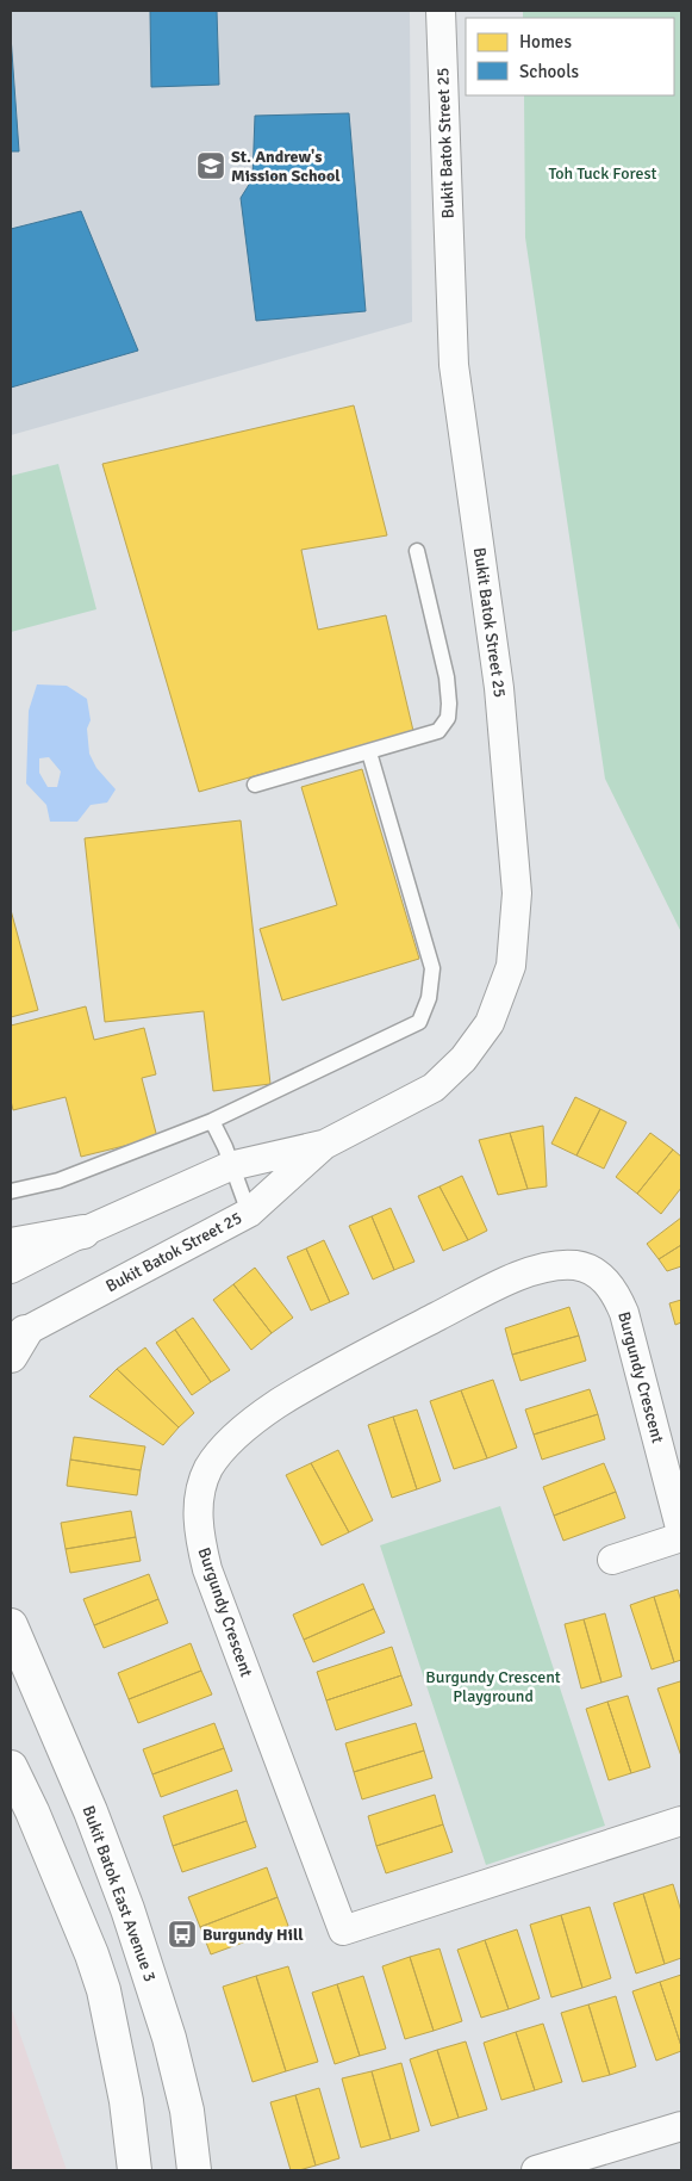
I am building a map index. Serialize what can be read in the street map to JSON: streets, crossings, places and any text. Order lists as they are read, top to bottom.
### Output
{
  "streets": {
    "main road": ["Bukit Batok East Avenue 3"],
    "street": ["Bukit Batok Street 25", "Burgundy Crescent"]
  },
  "parks": ["Toh Tuck Forest", "Burgundy Crescent Playground"],
  "places": {
    "school or university": ["St. Andrew's Mission School"],
    "bus stop": ["Burgundy Hill"]
  },
  "legend": ["Homes", "Schools"]
}
